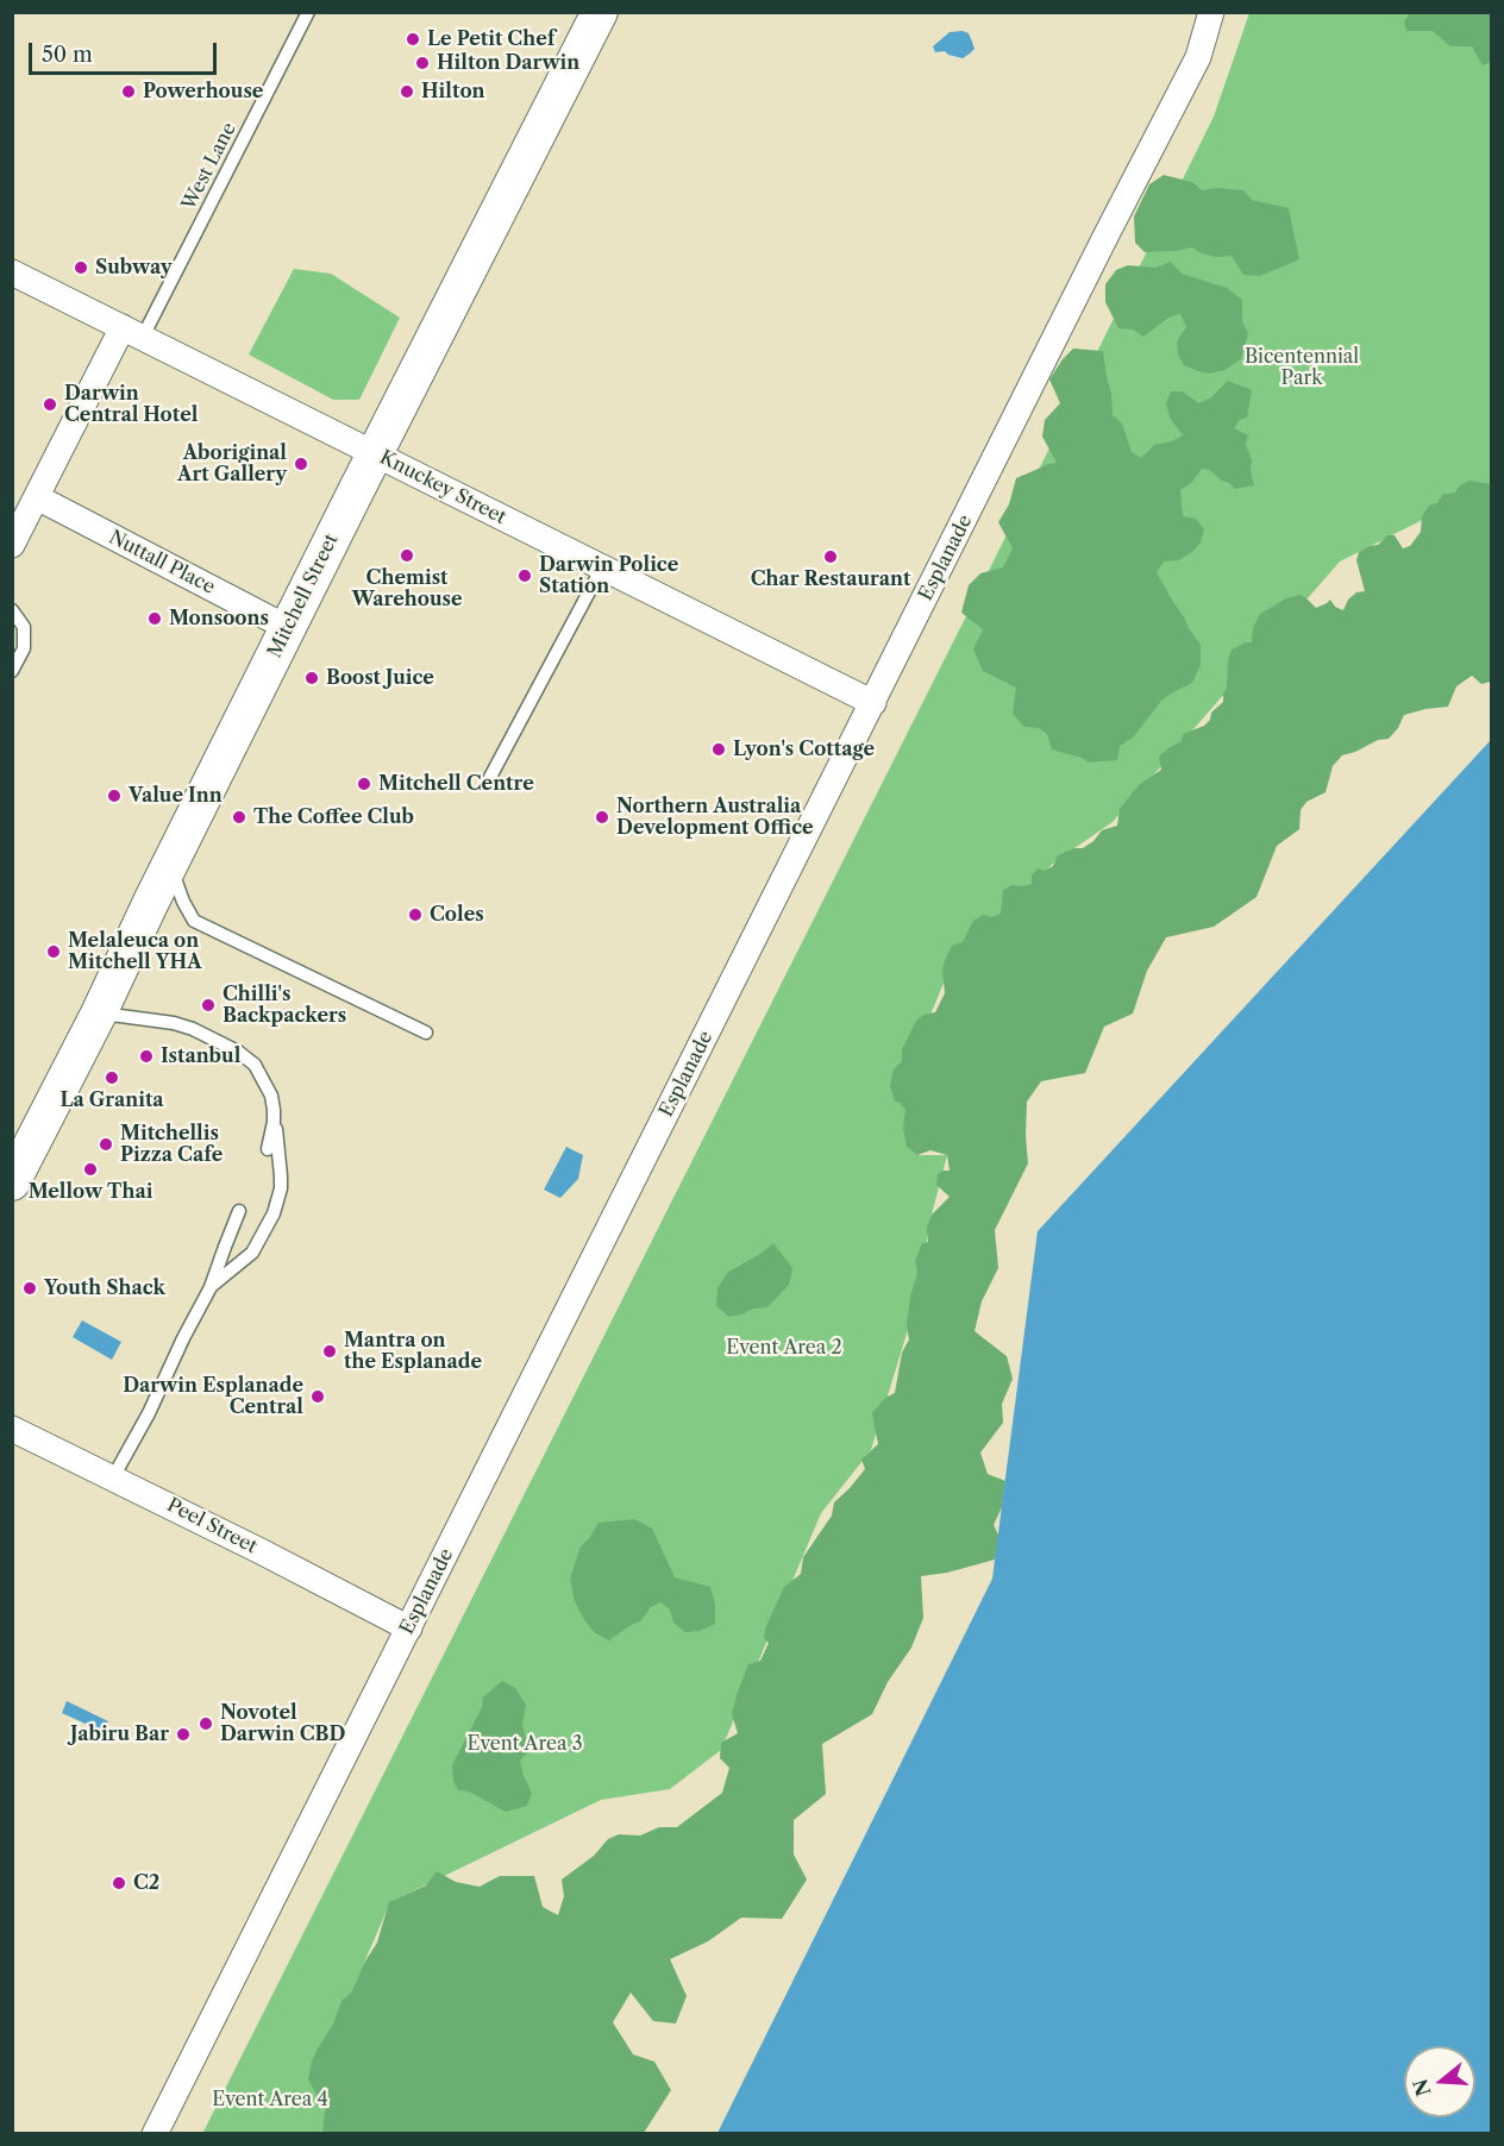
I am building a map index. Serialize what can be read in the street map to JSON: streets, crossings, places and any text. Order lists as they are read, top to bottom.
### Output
{
  "streets": {
    "street": [
      "Knuckey Street",
      "Esplanade",
      "Nuttall Place",
      "Mitchell Street",
      "Peel Street"
    ],
    "lane": ["West Lane"]
  },
  "crossings": [
    ["West Lane", "Knuckey Street"],
    ["Knuckey Street", "Esplanade"],
    ["Knuckey Street", "Mitchell Street"],
    ["Esplanade", "Peel Street"],
    ["Nuttall Place", "Mitchell Street"]
  ],
  "parks": [
    "Bicentennial Park",
    "Event Area 2",
    "Event Area 3",
    "Event Area 4"
  ],
  "places": [
    "Le Petit Chef",
    "Hilton Darwin",
    "Powerhouse",
    "Hilton",
    "Subway",
    "Darwin Central Hotel",
    "Aboriginal Art Gallery",
    "Chemist Warehouse",
    "Char Restaurant",
    "Darwin Police Station",
    "Monsoons",
    "Boost Juice",
    "Lyon's Cottage",
    "Mitchell Centre",
    "Value Inn",
    "The Coffee Club",
    "Northern Australia Development Office",
    "Coles",
    "Melaleuca on Mitchell YHA",
    "Chilli's Backpackers",
    "Istanbul",
    "La Granita",
    "Mitchellis Pizza Cafe",
    "Mellow Thai",
    "Youth Shack",
    "Mantra on the Esplanade",
    "Darwin Esplanade Central",
    "Novotel Darwin CBD",
    "Jabiru Bar",
    "C2"
  ],
  "scale_bar": "50 m",
  "north": "left"
}
